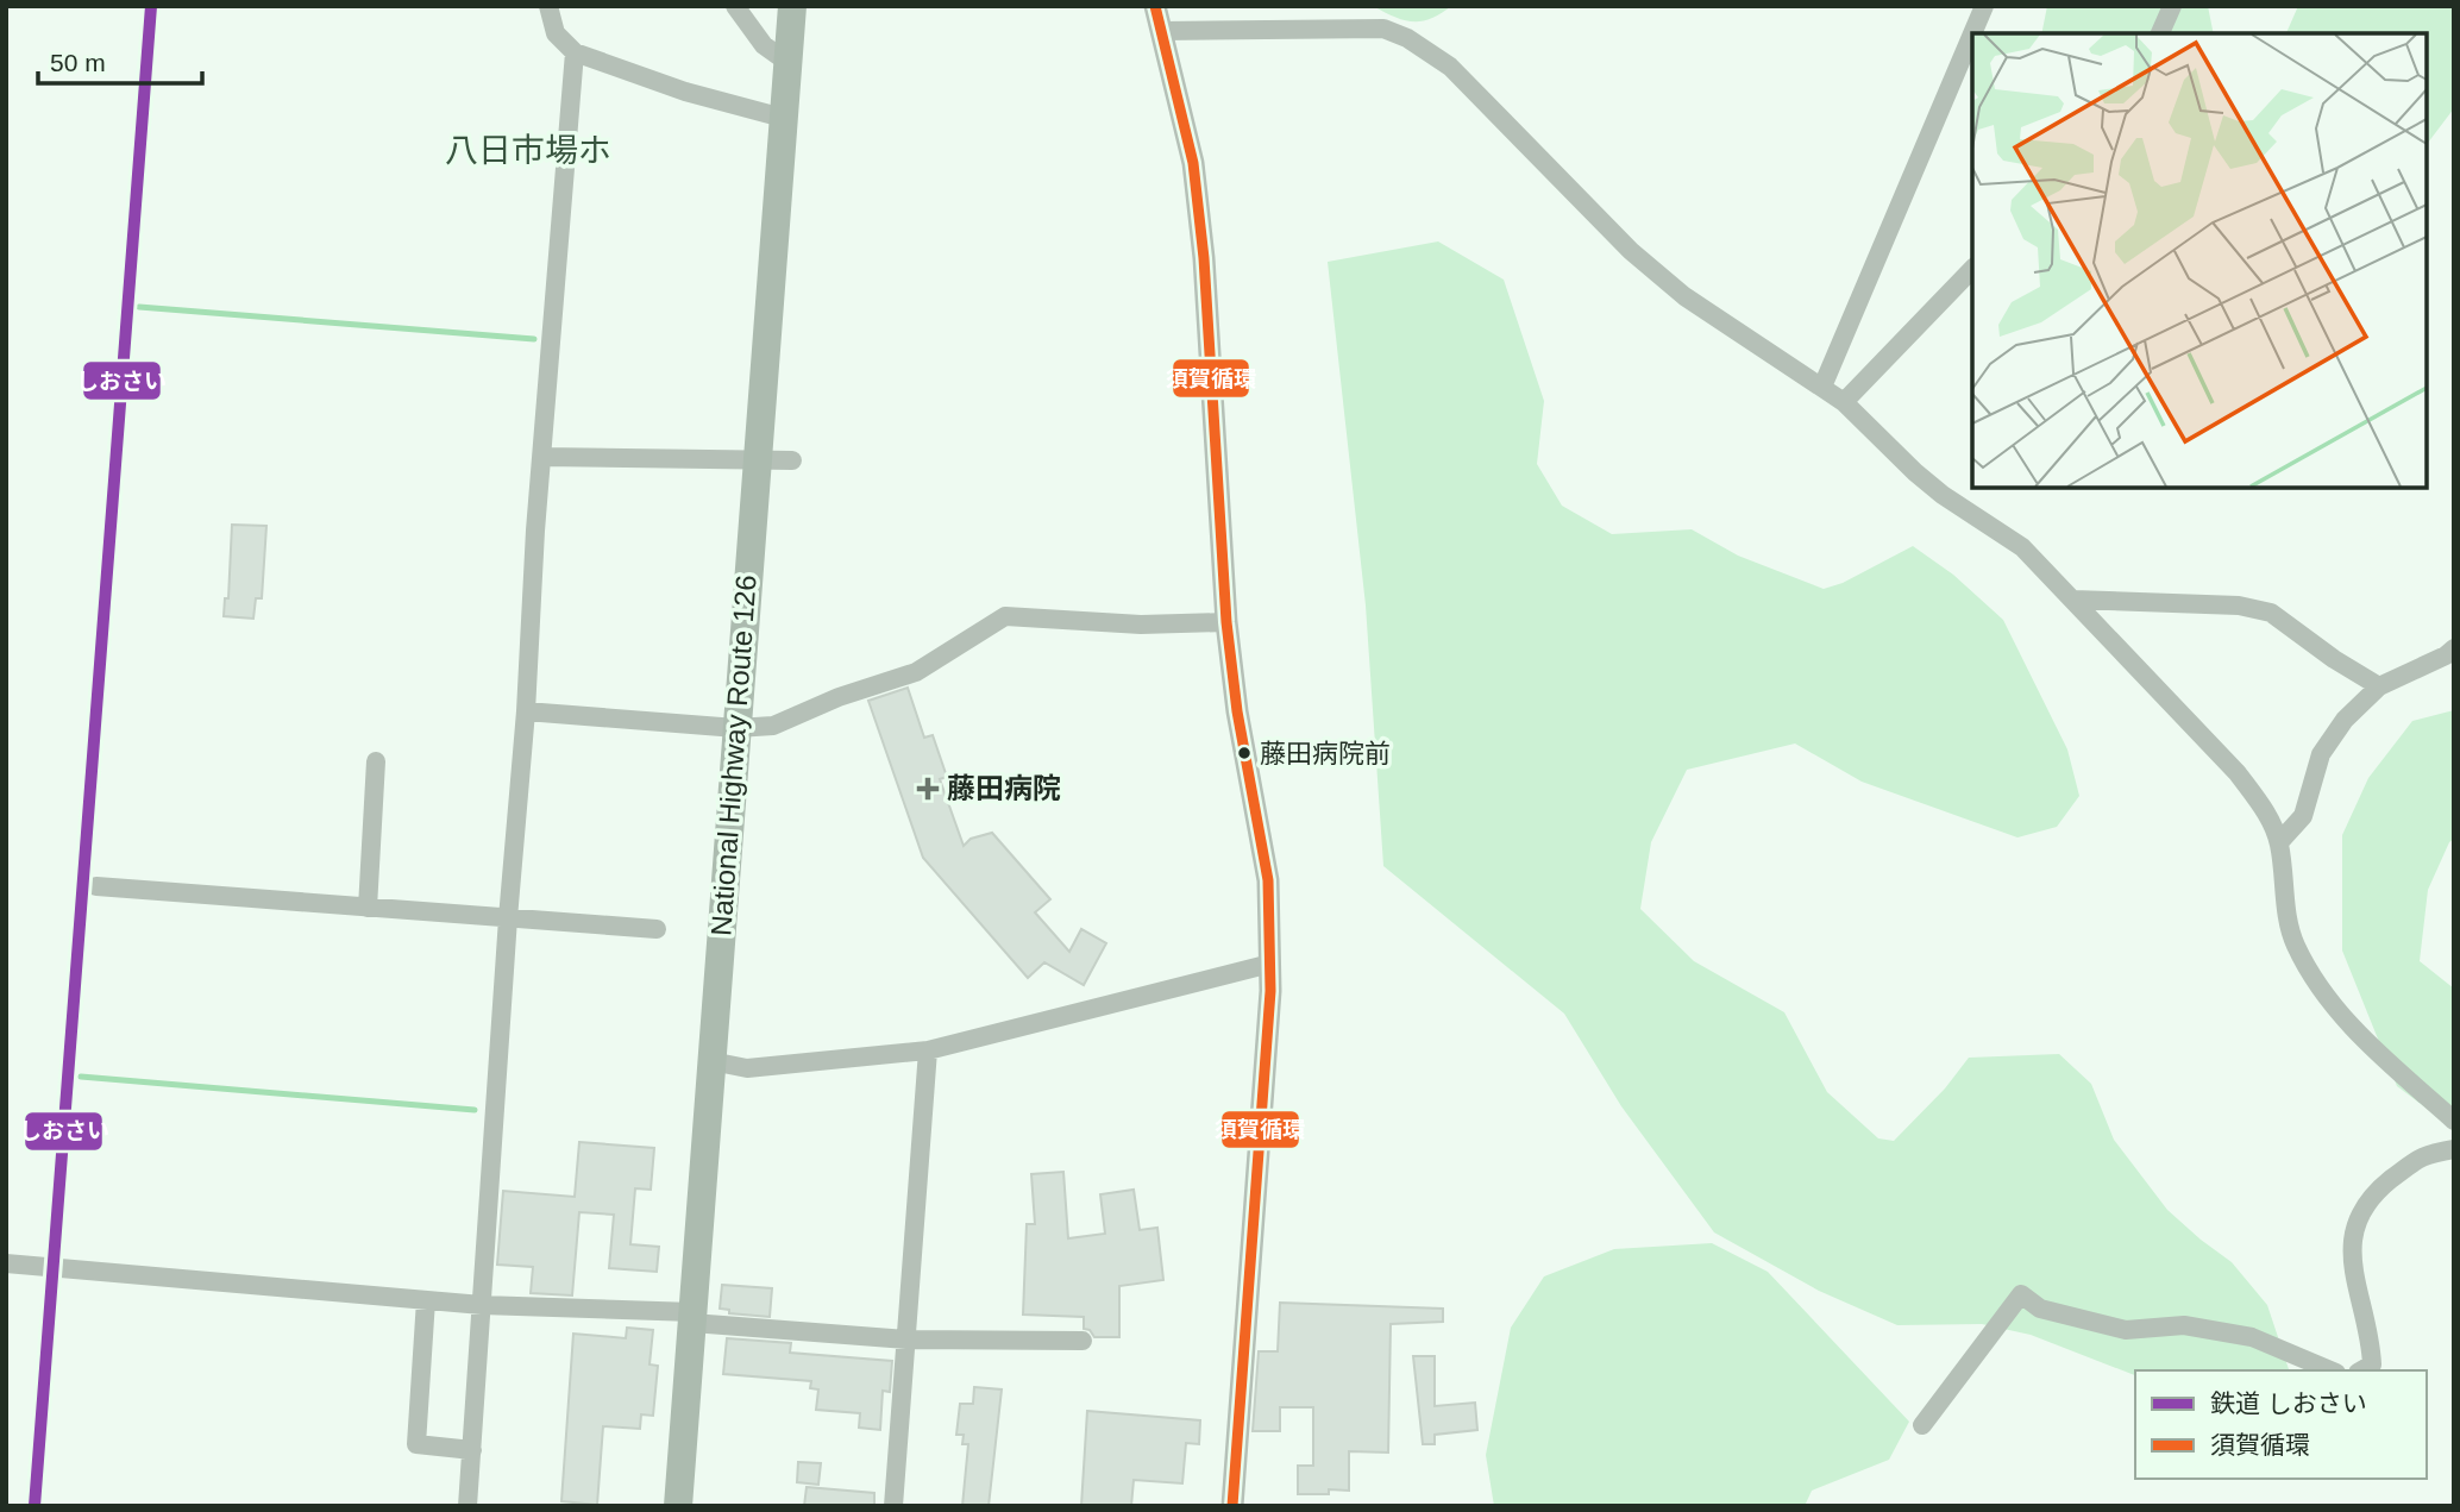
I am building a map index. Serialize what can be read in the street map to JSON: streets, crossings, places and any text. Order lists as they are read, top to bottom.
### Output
{
  "streets": {
    "highway": ["National Highway Route 126"]
  },
  "districts": ["八日市場ホ"],
  "places": {
    "other": ["藤田病院前"],
    "health": ["藤田病院"]
  },
  "lines": ["rail line しおさい", "transit line 須賀循環"],
  "legend": ["鉄道 しおさい", "須賀循環"],
  "scale_bar": "50 m"
}
